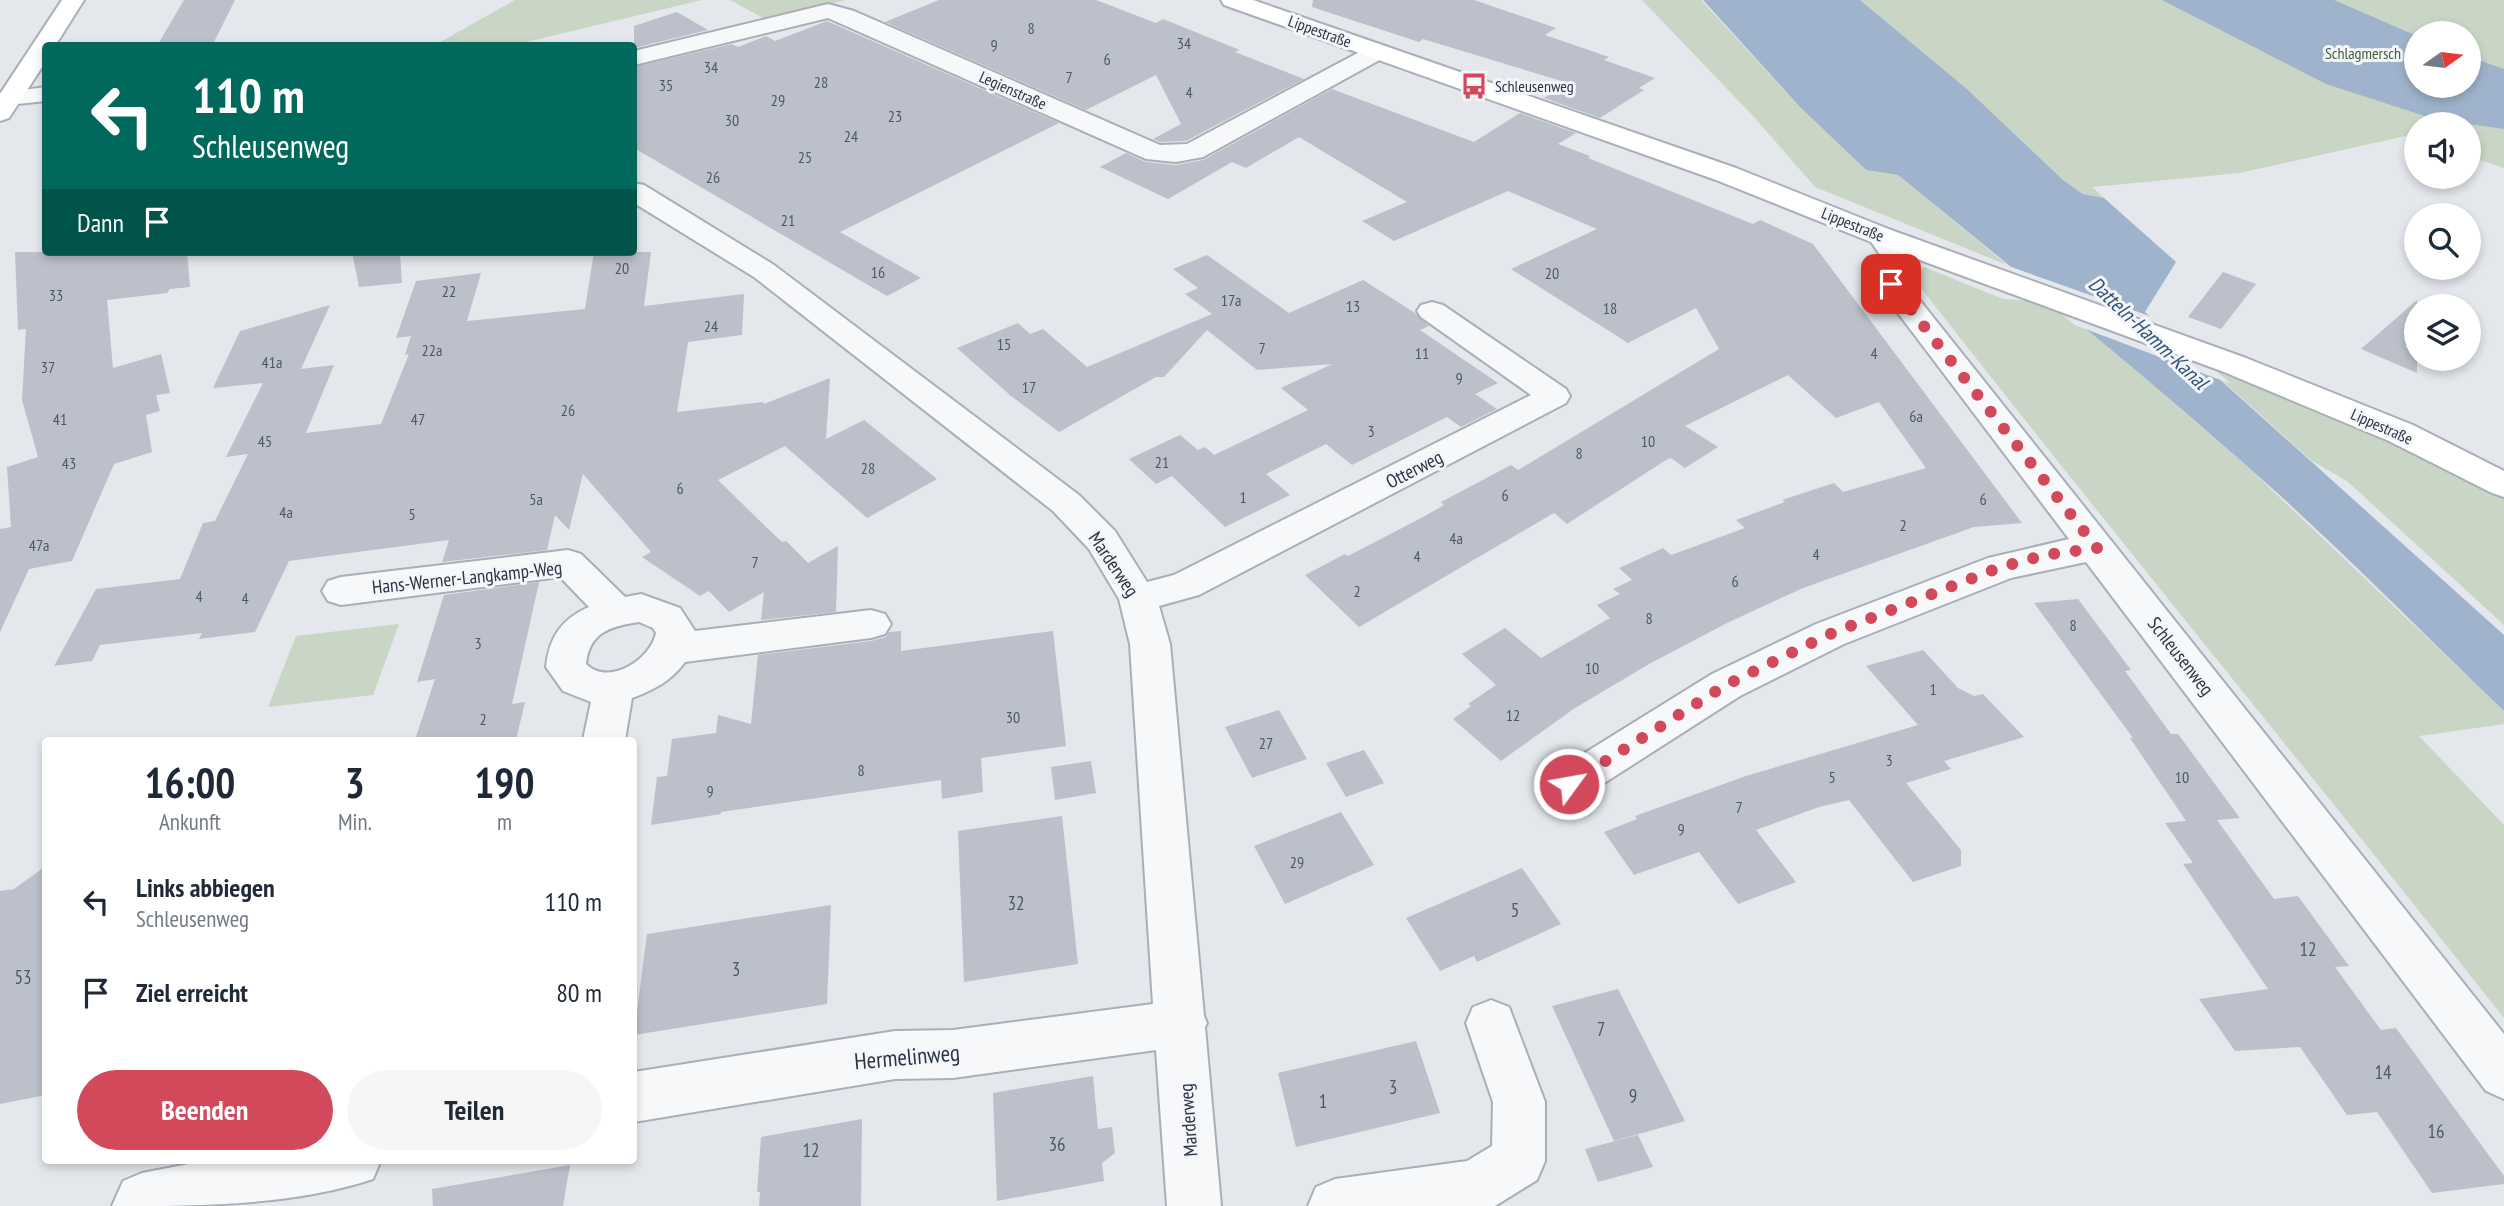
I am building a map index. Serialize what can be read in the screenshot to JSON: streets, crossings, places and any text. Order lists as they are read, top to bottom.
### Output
{
  "streets": {
    "main road": ["Lippestraße"],
    "street": [
      "Legienstraße",
      "Otterweg",
      "Marderweg",
      "Hans-Werner-Langkamp-Weg",
      "Schleusenweg",
      "Hermelinweg"
    ]
  },
  "crossings": [
    ["Lippestraße", "Legienstraße"],
    ["Lippestraße", "Schleusenweg"],
    ["Otterweg", "Marderweg"],
    ["Marderweg", "Hermelinweg"]
  ],
  "water": ["Datteln-Hamm-Kanal"],
  "parks": ["Schlagmersch"],
  "places": {
    "bus stop": ["Schleusenweg"]
  },
  "house_numbers": [
    "8",
    "34",
    "9",
    "6",
    "34",
    "7",
    "28",
    "35",
    "4",
    "29",
    "23",
    "30",
    "24",
    "25",
    "26",
    "21",
    "20",
    "16",
    "20",
    "22",
    "33",
    "17a",
    "13",
    "18",
    "24",
    "15",
    "7",
    "22a",
    "11",
    "4",
    "41a",
    "37",
    "9",
    "17",
    "26",
    "6a",
    "41",
    "47",
    "3",
    "45",
    "10",
    "8",
    "21",
    "43",
    "28",
    "6",
    "6",
    "1",
    "5a",
    "6",
    "4a",
    "5",
    "2",
    "4a",
    "47a",
    "4",
    "4",
    "7",
    "6",
    "2",
    "4",
    "4",
    "8",
    "8",
    "3",
    "10",
    "1",
    "12",
    "30",
    "2",
    "27",
    "3",
    "8",
    "5",
    "10",
    "9",
    "7",
    "9",
    "29",
    "32",
    "5",
    "12",
    "3",
    "53",
    "7",
    "14",
    "3",
    "9",
    "1",
    "16",
    "36",
    "12"
  ],
  "north": "right",
  "page": {
    "turn": ["110 m", "Schleusenweg"],
    "then": "Dann",
    "eta": [
      "16:00",
      "Ankunft",
      "3",
      "Min.",
      "190",
      "m"
    ],
    "list": [
      {
        "name": "Links abbiegen",
        "note": "Schleusenweg",
        "value": "110 m"
      },
      {
        "name": "Ziel erreicht",
        "value": "80 m"
      }
    ],
    "buttons": ["Beenden", "Teilen"]
  }
}
